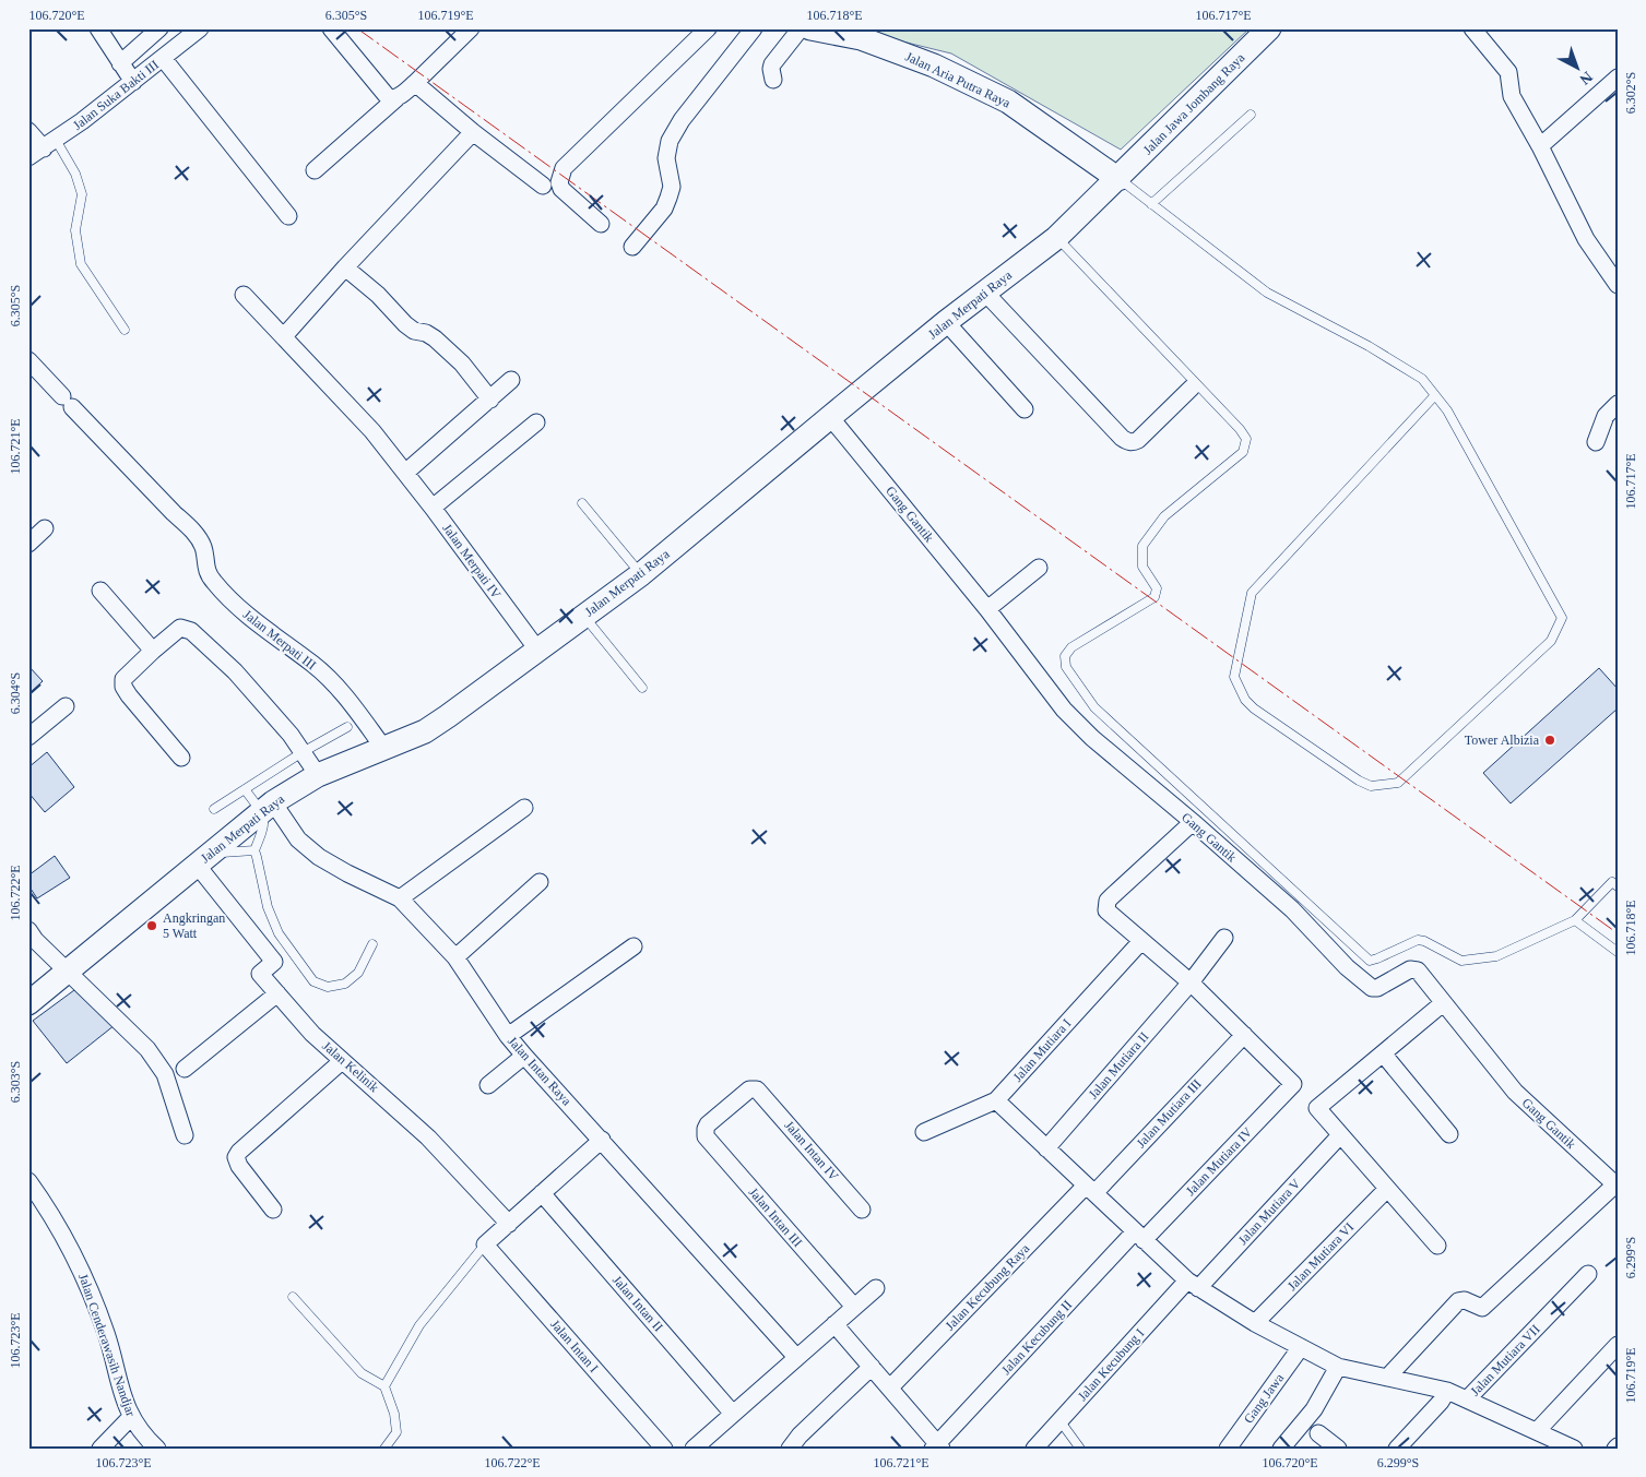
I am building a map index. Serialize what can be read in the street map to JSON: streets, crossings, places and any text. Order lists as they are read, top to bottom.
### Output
{
  "streets": {
    "main road": ["Jalan Aria Putra Raya", "Jalan Jawa Jombang Raya", "Jalan Merpati Raya"],
    "street": [
      "Jalan Suka Bakti III",
      "Gang Gantik",
      "Jalan Merpati IV",
      "Jalan Merpati III",
      "Jalan Mutiara I",
      "Jalan Mutiara II",
      "Jalan Kelinik",
      "Jalan Intan Raya",
      "Jalan Mutiara III",
      "Jalan Intan IV",
      "Jalan Mutiara IV",
      "Jalan Mutiara V",
      "Jalan Intan III",
      "Jalan Mutiara VI",
      "Jalan Kecubung Raya",
      "Jalan Intan II",
      "Jalan Kecubung II",
      "Jalan Cenderawasih Nandjar",
      "Jalan Intan I",
      "Jalan Mutiara VII",
      "Jalan Kecubung I",
      "Gang Jawa"
    ]
  },
  "crossings": [
    ["Jalan Aria Putra Raya", "Jalan Jawa Jombang Raya"],
    ["Jalan Aria Putra Raya", "Jalan Merpati Raya"],
    ["Jalan Jawa Jombang Raya", "Jalan Merpati Raya"],
    ["Jalan Merpati Raya", "Gang Gantik"],
    ["Jalan Merpati Raya", "Jalan Merpati IV"],
    ["Jalan Merpati Raya", "Jalan Merpati III"],
    ["Jalan Merpati Raya", "Jalan Kelinik"],
    ["Jalan Merpati Raya", "Jalan Intan Raya"],
    ["Jalan Mutiara III", "Jalan Mutiara IV"],
    ["Jalan Mutiara III", "Jalan Kecubung Raya"],
    ["Jalan Intan IV", "Jalan Intan III"],
    ["Jalan Mutiara IV", "Jalan Kecubung II"],
    ["Jalan Mutiara V", "Jalan Kecubung I"]
  ],
  "places": ["Tower Albizia", "Angkringan 5 Watt"],
  "north": "bottom right",
  "coordinates": [
    "106.720°E",
    "6.305°S",
    "106.719°E",
    "106.718°E",
    "106.717°E",
    "6.302°S",
    "106.721°E",
    "6.304°S",
    "106.722°E",
    "6.303°S",
    "6.299°S",
    "106.723°E"
  ]
}
